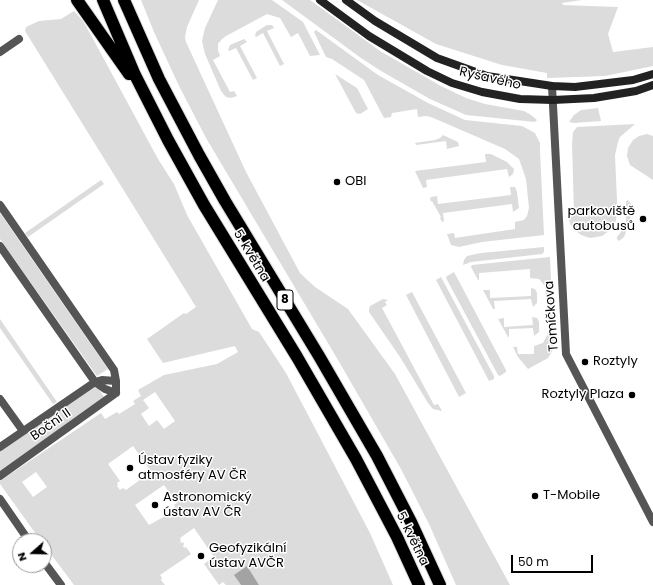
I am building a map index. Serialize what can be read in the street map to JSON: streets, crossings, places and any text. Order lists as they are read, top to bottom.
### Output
{
  "streets": {
    "highway": ["5. května", "8"],
    "main road": ["Ryšavého"],
    "street": ["Tomíčkova", "Boční II"]
  },
  "crossings": [
    ["Ryšavého", "Tomíčkova"]
  ],
  "places": [
    "OBI",
    "parkoviště autobusů",
    "Roztyly",
    "Roztyly Plaza",
    "Ústav fyziky atmosféry AV ČR",
    "T-Mobile",
    "Astronomický ústav AV ČR",
    "Geofyzikální ústav AVČR"
  ],
  "scale_bar": "50 m",
  "north": "left"
}
